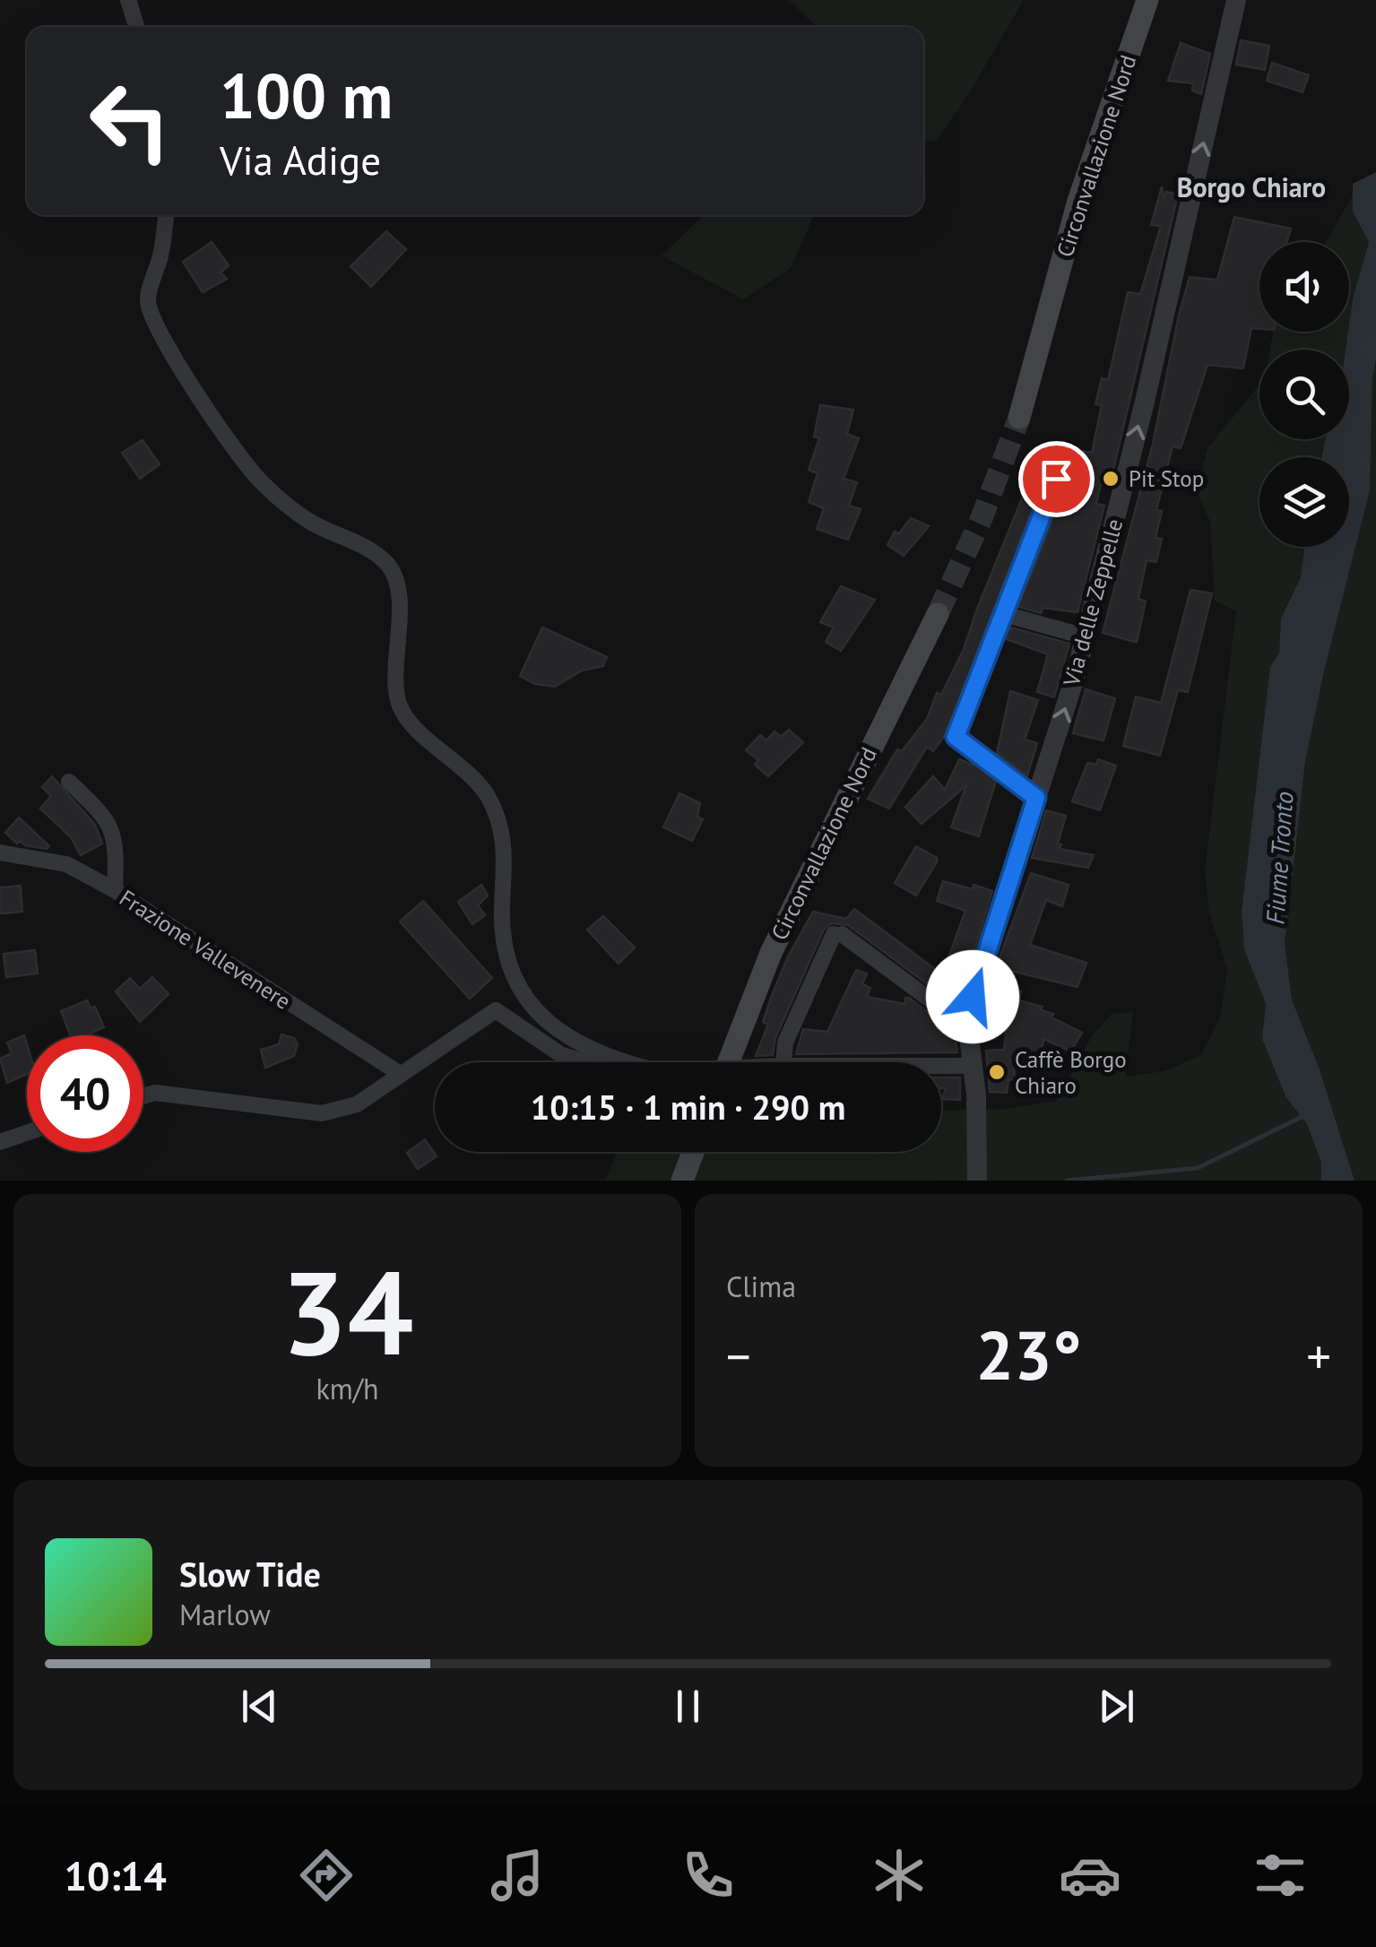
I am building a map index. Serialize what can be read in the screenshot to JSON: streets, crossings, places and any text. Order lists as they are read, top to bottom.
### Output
{
  "streets": {
    "main road": ["Circonvallazione Nord"],
    "street": ["Via delle Zeppelle", "Frazione Vallevenere"]
  },
  "one_way": ["Via delle Zeppelle"],
  "districts": ["Borgo Chiaro"],
  "water": ["Fiume Tronto"],
  "places": ["Pit Stop", "Caffè Borgo Chiaro"],
  "page": {
    "turn": ["100 m", "Via Adige"],
    "limit": "40",
    "trip": "10:15 · 1 min · 290 m",
    "tile": [
      ["34", "km/h"],
      "Clima"
    ],
    "heat": ["−", "23°", "+"],
    "song": ["Slow Tide", "Marlow"],
    "tabs": "10:14"
  }
}
